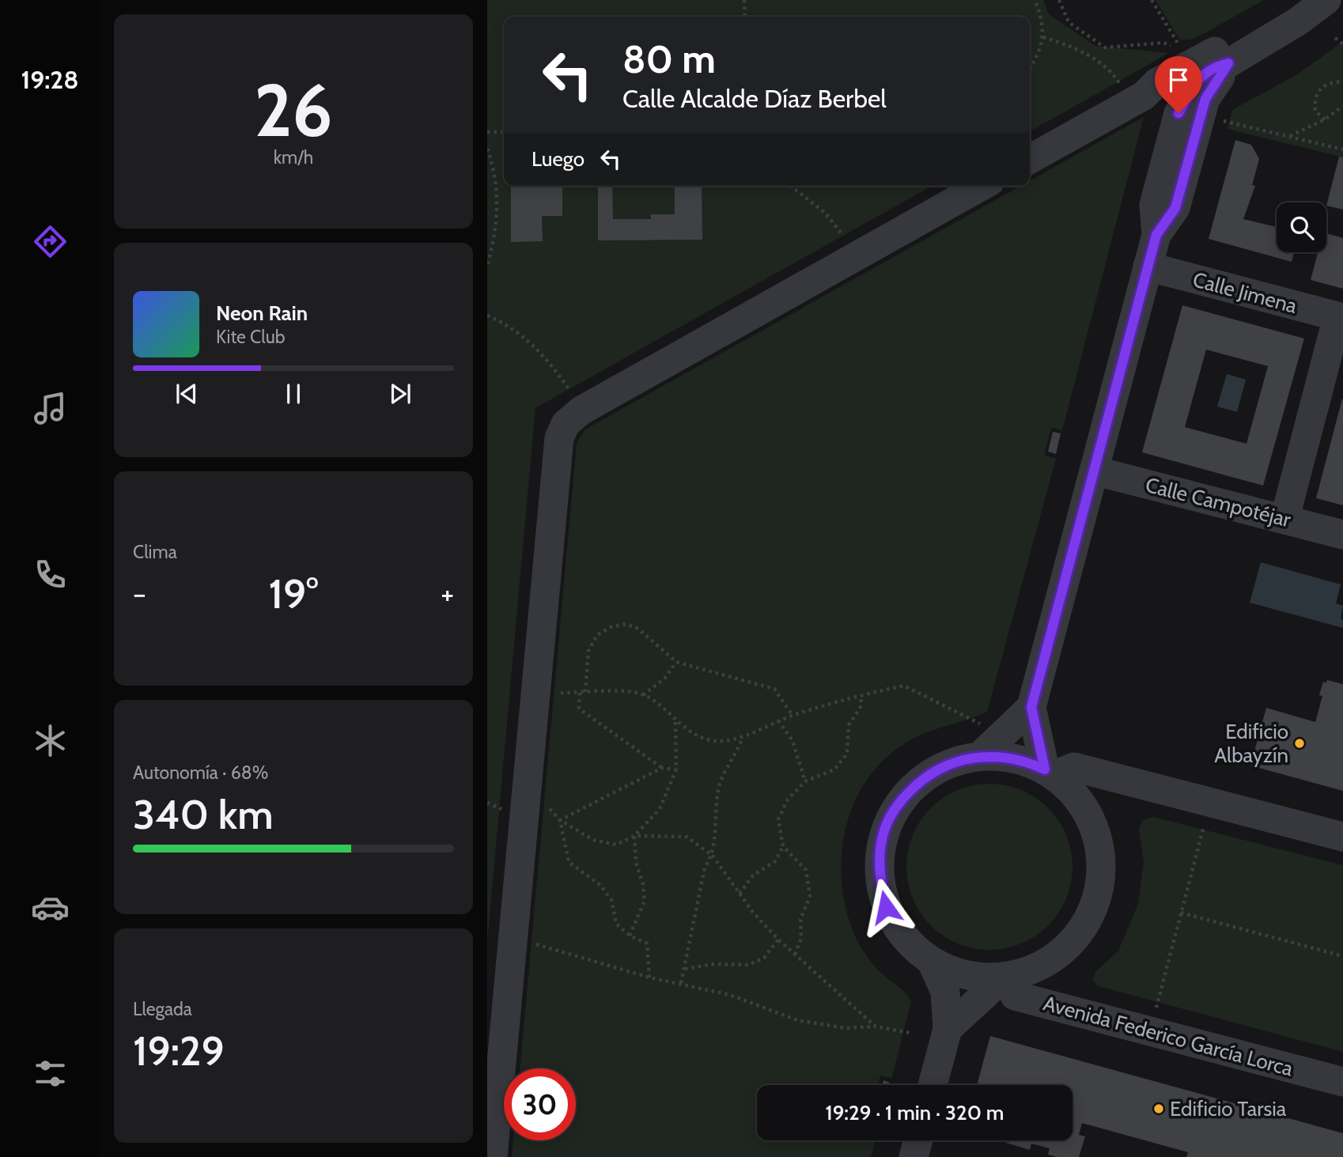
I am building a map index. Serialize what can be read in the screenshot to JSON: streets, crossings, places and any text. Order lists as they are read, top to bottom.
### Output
{
  "streets": {
    "street": ["Calle Jimena", "Calle Campotéjar", "Avenida Federico García Lorca"]
  },
  "places": ["Edificio Albayzín", "Edificio Tarsia"],
  "page": {
    "tabs": "19:28",
    "tile": [
      ["26", "km/h"],
      "Clima",
      ["Autonomía · 68%", "340 km"],
      ["Llegada", "19:29"]
    ],
    "turn": ["80 m", "Calle Alcalde Díaz Berbel"],
    "then": "Luego",
    "song": ["Neon Rain", "Kite Club"],
    "heat": ["−", "19°", "+"],
    "limit": "30",
    "trip": "19:29 · 1 min · 320 m"
  }
}
